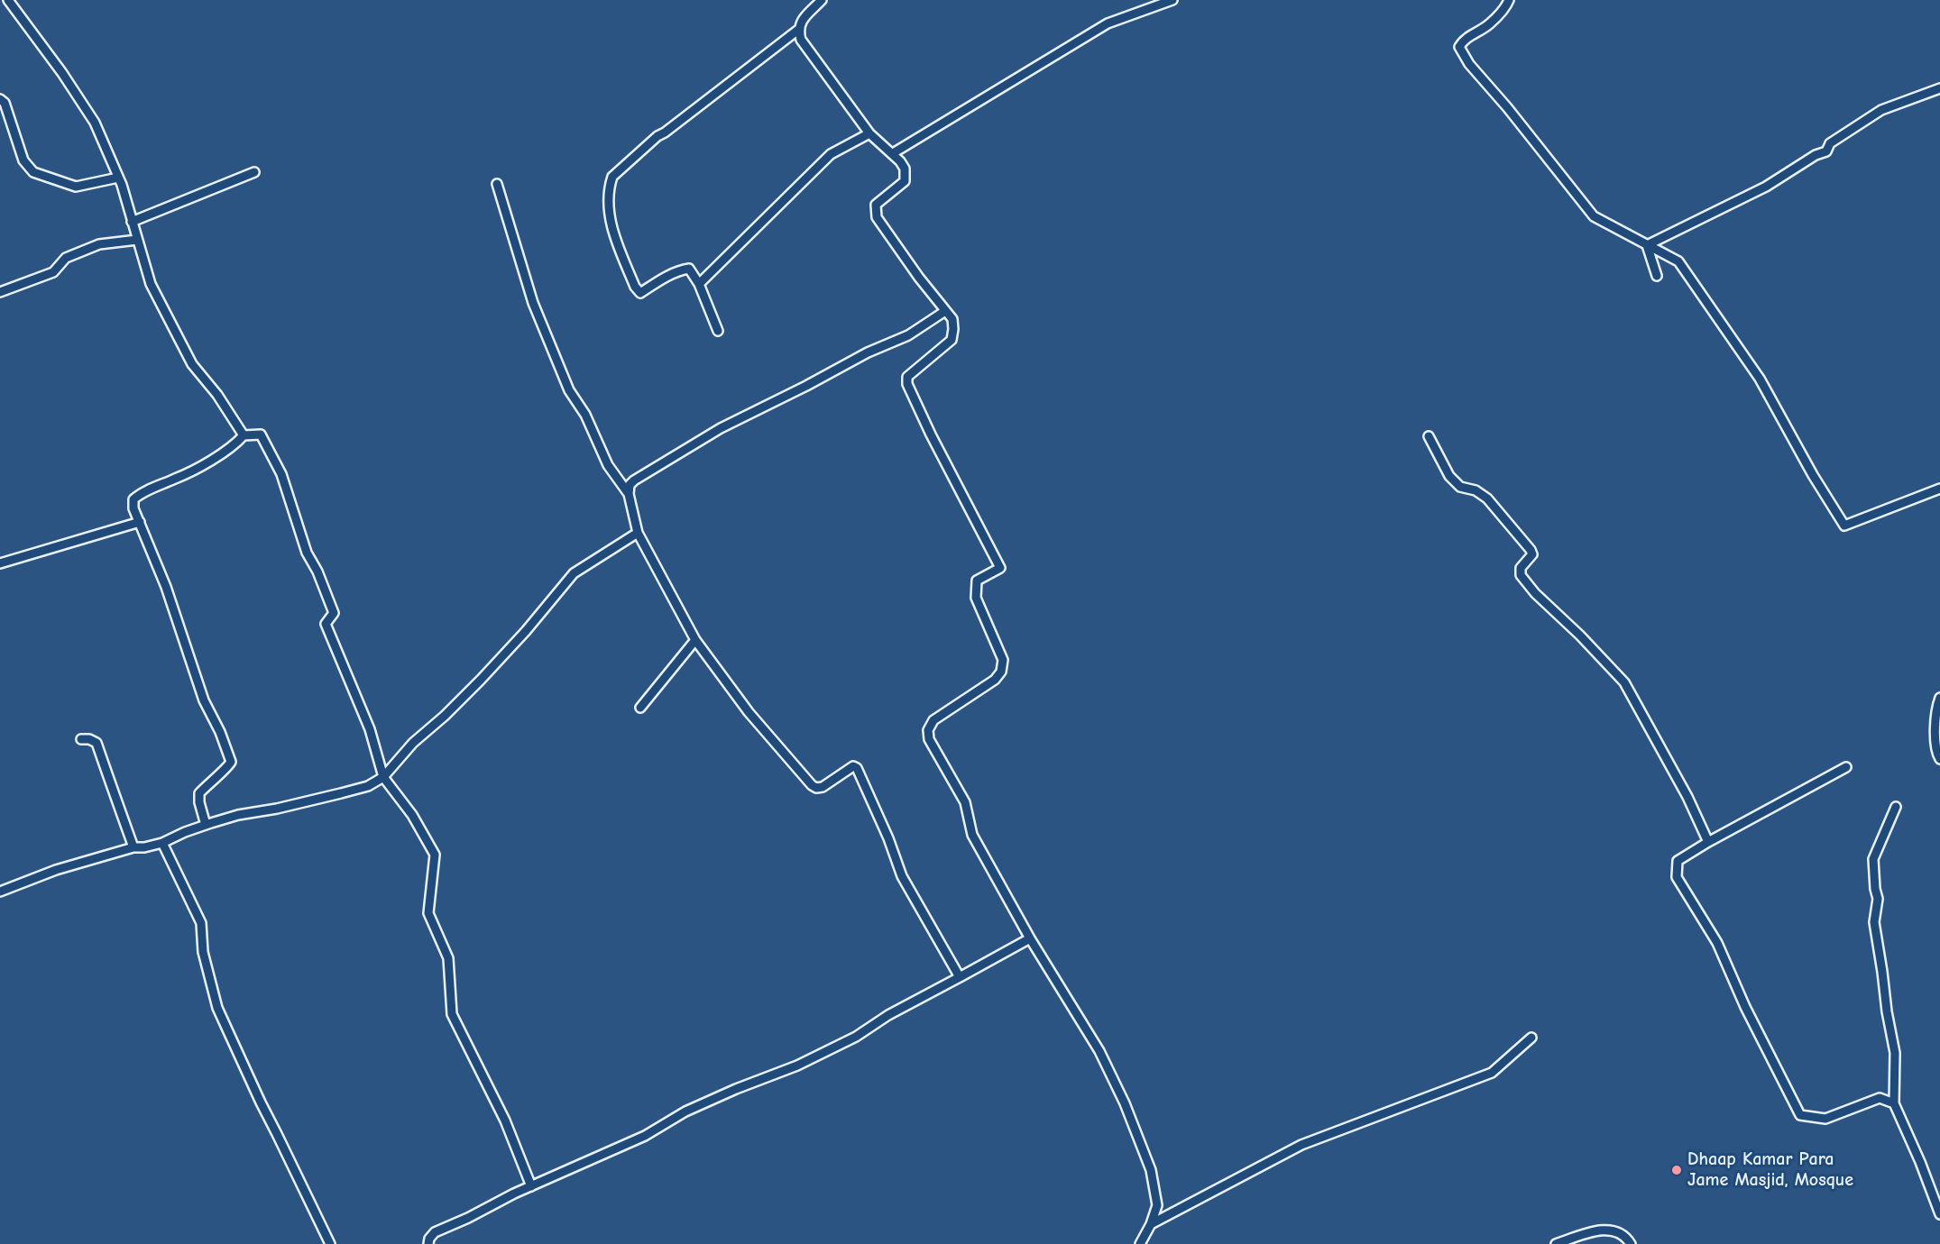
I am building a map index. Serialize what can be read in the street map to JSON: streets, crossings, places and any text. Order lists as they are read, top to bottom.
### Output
{
  "places": ["Dhaap Kamar Para Jame Masjid, Mosque"]
}
